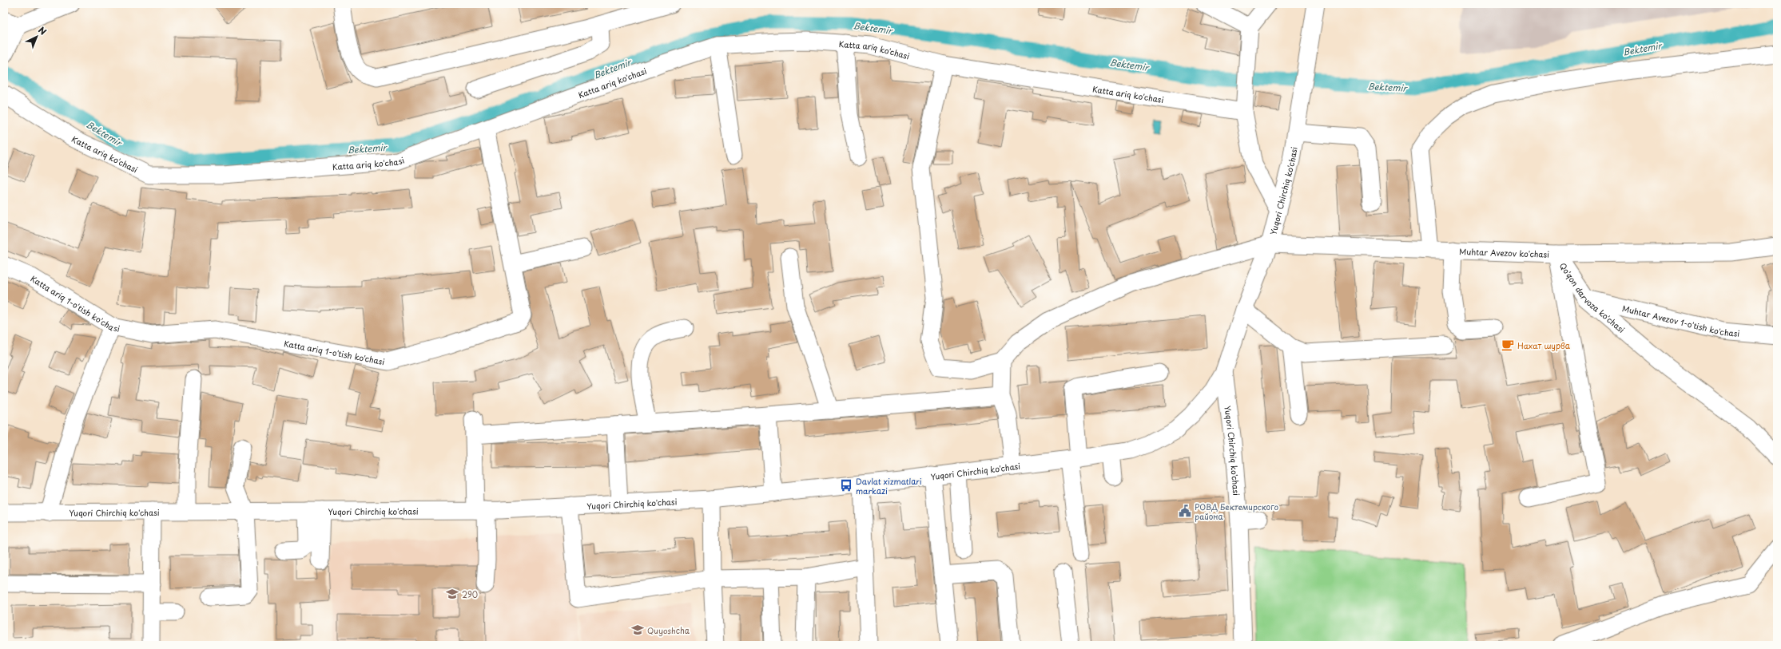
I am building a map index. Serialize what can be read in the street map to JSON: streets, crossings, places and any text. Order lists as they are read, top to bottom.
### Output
{
  "streets": {
    "street": [
      "Katta ariq ko'chasi",
      "Yuqori Chirchiq ko'chasi",
      "Muhtar Avezov ko'chasi",
      "Qo'qon darvoza ko'chasi",
      "Katta ariq 1-o'tish ko'chasi",
      "Muhtar Avezov 1-o'tish ko'chasi"
    ]
  },
  "crossings": [
    ["Katta ariq ko'chasi", "Katta ariq 1-o'tish ko'chasi"],
    ["Yuqori Chirchiq ko'chasi", "Muhtar Avezov ko'chasi"],
    ["Muhtar Avezov ko'chasi", "Qo'qon darvoza ko'chasi"],
    ["Qo'qon darvoza ko'chasi", "Muhtar Avezov 1-o'tish ko'chasi"]
  ],
  "water": ["Bektemir"],
  "places": {
    "cafe": ["Нахат шурва"],
    "bus stop": ["Davlat xizmatlari markazi"],
    "public building": ["РОВД Бектемирского района"],
    "school or university": ["290", "Quyoshcha"]
  },
  "north": "top right"
}
